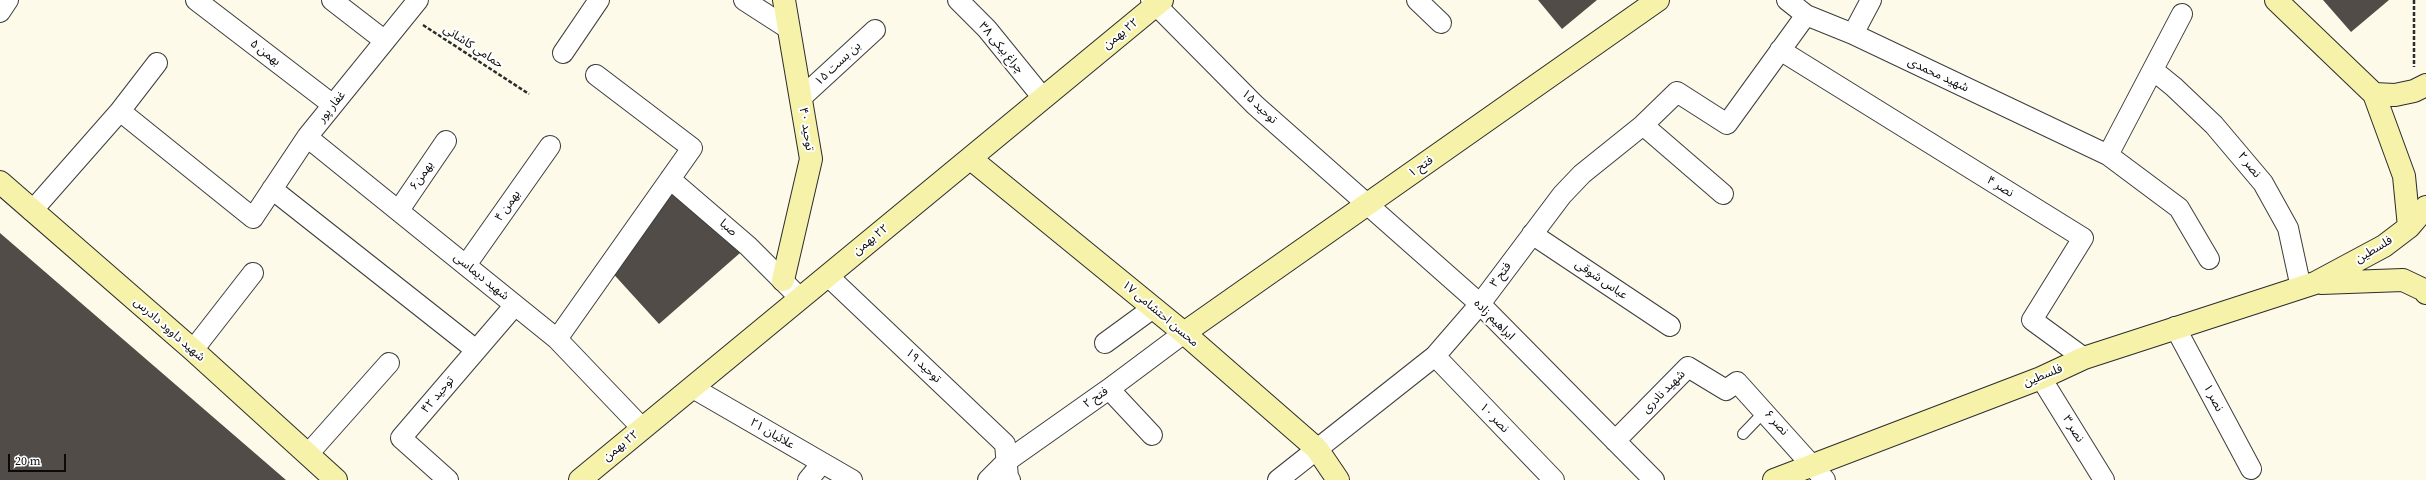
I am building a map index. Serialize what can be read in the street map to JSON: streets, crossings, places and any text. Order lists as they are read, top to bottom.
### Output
{
  "streets": {
    "street": [
      "٢٢ بهمن",
      "چراغ بیکی ۳۸",
      "بهمن ۵",
      "بن بست ۱۵",
      "شهید محمدی",
      "غفار پور",
      "توحید ۱۵",
      "توحید ۴۰",
      "نصر ۲",
      "فتح ۱",
      "بهمن۶",
      "نصر ۴",
      "بهمن ۴",
      "صبا",
      "فلسطین",
      "فتح ۳",
      "شهید دیماسی",
      "عباس شوقی",
      "محسن احتشامی ۱۷",
      "ابراهیم زاده",
      "شهید داوود دادرس",
      "توحید ۱۹",
      "شهید نادری",
      "توحید ۴۲",
      "فتح ۲",
      "نصر ۱",
      "نصر ۱۰",
      "نصر ۶",
      "نصر ۳",
      "علائیان ۲۱"
    ],
    "path": ["حمامی کاشانی"]
  },
  "crossings": [
    ["٢٢ بهمن", "چراغ بیکی ۳۸"],
    ["٢٢ بهمن", "توحید ۱۵"],
    ["٢٢ بهمن", "صبا"],
    ["٢٢ بهمن", "شهید دیماسی"],
    ["٢٢ بهمن", "محسن احتشامی ۱۷"],
    ["٢٢ بهمن", "توحید ۱۹"],
    ["٢٢ بهمن", "علائیان ۲۱"],
    ["حمامی کاشانی", "غفار پور"],
    ["بهمن ۵", "غفار پور"],
    ["بن بست ۱۵", "توحید ۴۰"],
    ["غفار پور", "شهید دیماسی"],
    ["توحید ۱۵", "فتح ۱"],
    ["توحید ۱۵", "ابراهیم زاده"],
    ["توحید ۴۰", "صبا"],
    ["نصر ۲", "فلسطین"],
    ["فتح ۱", "محسن احتشامی ۱۷"],
    ["فتح ۱", "ابراهیم زاده"],
    ["فتح ۱", "فتح ۲"],
    ["بهمن۶", "شهید دیماسی"],
    ["نصر ۴", "فلسطین"],
    ["نصر ۴", "فتح ۳"],
    ["بهمن ۴", "شهید دیماسی"],
    ["فلسطین", "نصر ۱"],
    ["فلسطین", "نصر ۶"],
    ["فلسطین", "نصر ۳"],
    ["فتح ۳", "عباس شوقی"],
    ["فتح ۳", "محسن احتشامی ۱۷"],
    ["فتح ۳", "ابراهیم زاده"],
    ["فتح ۳", "نصر ۱۰"],
    ["شهید دیماسی", "توحید ۴۲"],
    ["محسن احتشامی ۱۷", "فتح ۲"],
    ["ابراهیم زاده", "شهید نادری"],
    ["توحید ۱۹", "فتح ۲"],
    ["شهید نادری", "نصر ۶"]
  ],
  "scale_bar": "20 m"
}
